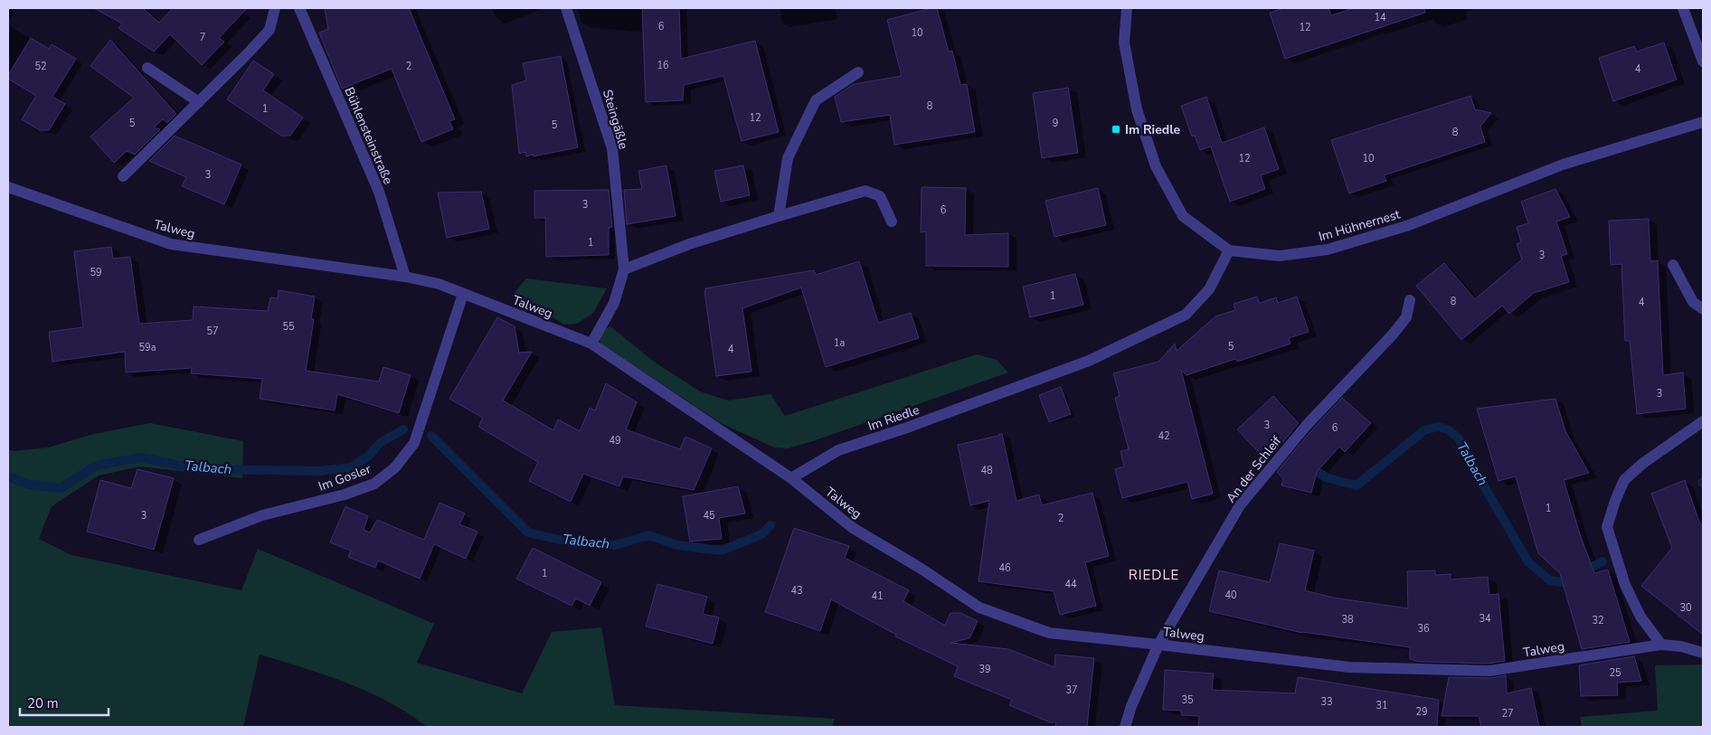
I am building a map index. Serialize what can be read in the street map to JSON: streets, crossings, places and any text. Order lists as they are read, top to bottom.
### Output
{
  "streets": {
    "street": [
      "Steingäßle",
      "Bühlensteinstraße",
      "Im Hühnernest",
      "Talweg",
      "Im Riedle",
      "An der Schleif",
      "Im Gosler"
    ]
  },
  "crossings": [
    ["Steingäßle", "Talweg"],
    ["Bühlensteinstraße", "Talweg"],
    ["Im Hühnernest", "Im Riedle"],
    ["Talweg", "Im Riedle"],
    ["Talweg", "An der Schleif"],
    ["Talweg", "Im Gosler"]
  ],
  "districts": ["RIEDLE"],
  "water": ["Talbach"],
  "places": {
    "transit": ["Im Riedle"]
  },
  "house_numbers": [
    "14",
    "6",
    "12",
    "10",
    "7",
    "16",
    "52",
    "2",
    "4",
    "8",
    "1",
    "12",
    "5",
    "9",
    "5",
    "8",
    "12",
    "10",
    "3",
    "3",
    "6",
    "1",
    "3",
    "59",
    "1",
    "8",
    "4",
    "55",
    "57",
    "1a",
    "5",
    "59a",
    "4",
    "3",
    "3",
    "6",
    "42",
    "49",
    "48",
    "1",
    "3",
    "45",
    "2",
    "46",
    "1",
    "44",
    "43",
    "40",
    "41",
    "30",
    "34",
    "38",
    "32",
    "36",
    "39",
    "25",
    "37",
    "35",
    "33",
    "31",
    "29",
    "27"
  ],
  "scale_bar": "20 m"
}
